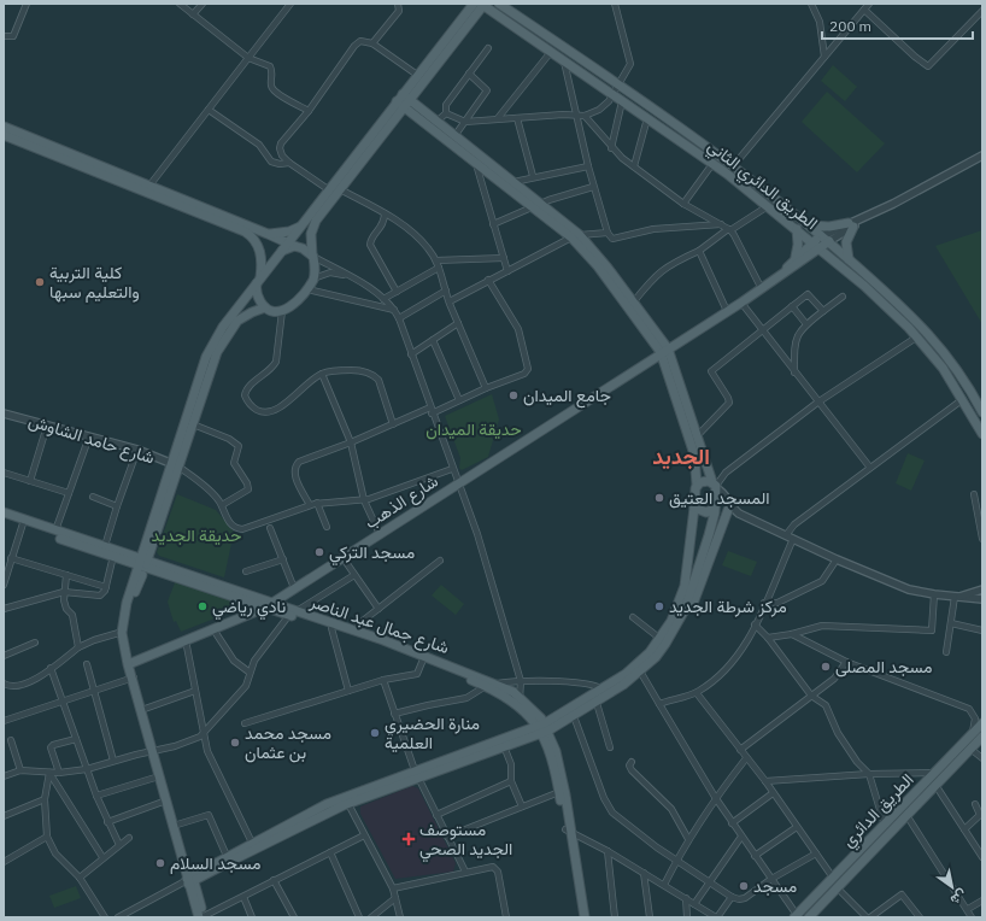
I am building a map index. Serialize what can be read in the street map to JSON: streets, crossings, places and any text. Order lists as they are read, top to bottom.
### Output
{
  "streets": {
    "main road": [
      "الطريق الدائري الثاني",
      "شارع الذهب",
      "شارع جمال عبد الناصر",
      "الطريق الدائري"
    ],
    "street": ["شارع حامد الشاوش"]
  },
  "crossings": [
    ["الطريق الدائري الثاني", "شارع الذهب"],
    ["شارع الذهب", "شارع جمال عبد الناصر"]
  ],
  "districts": ["الجديد"],
  "parks": ["حديقة الميدان", "حديقة الجديد"],
  "places": {
    "other": [
      "كلية التربية والتعليم سبها",
      "جامع الميدان",
      "المسجد العتيق",
      "مسجد التركي",
      "نادي رياضي",
      "مركز شرطة الجديد",
      "مسجد المصلى",
      "منارة الحضيري العلمية",
      "مسجد محمد بن عثمان",
      "مسجد السلام",
      "مسجد"
    ],
    "health": ["مستوصف الجديد الصحي"]
  },
  "scale_bar": "200 m",
  "north": "bottom right"
}
